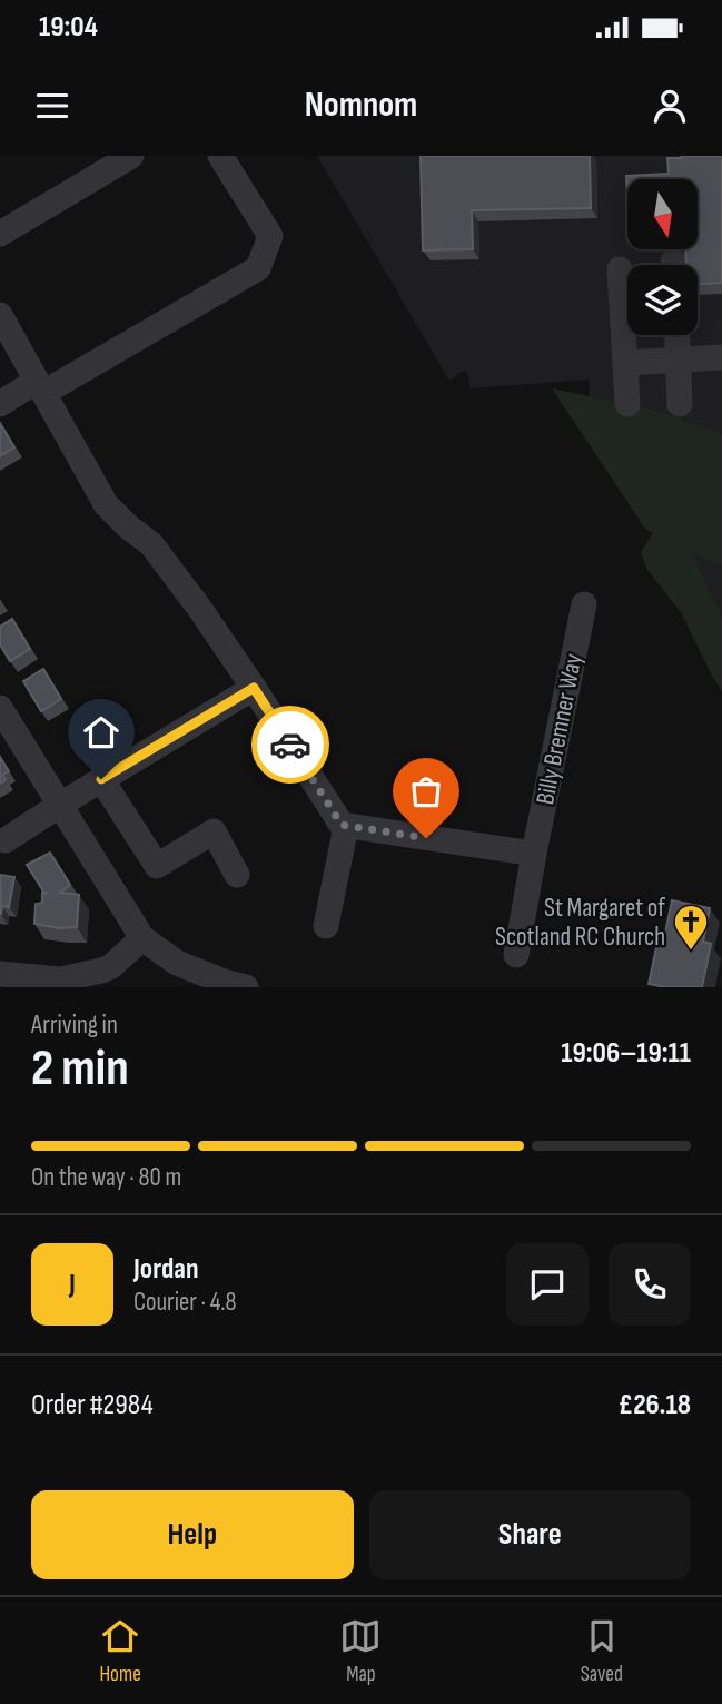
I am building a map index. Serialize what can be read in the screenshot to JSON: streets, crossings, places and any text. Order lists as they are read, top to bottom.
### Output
{
  "streets": {
    "street": ["Billy Bremner Way"]
  },
  "places": {
    "church": ["St Margaret of Scotland RC Church"]
  },
  "north": "bottom",
  "page": {
    "status": "19:04",
    "header": "Nomnom",
    "heading": ["2 min", "Arriving in", "19:06–19:11"],
    "panel": [
      "Jordan",
      "Courier · 4.8",
      "Order #2984",
      "£26.18"
    ],
    "bar": "On the way · 80 m",
    "round": "J",
    "buttons": ["Help", "Share"],
    "tabs": ["Home", "Map", "Saved"]
  }
}
